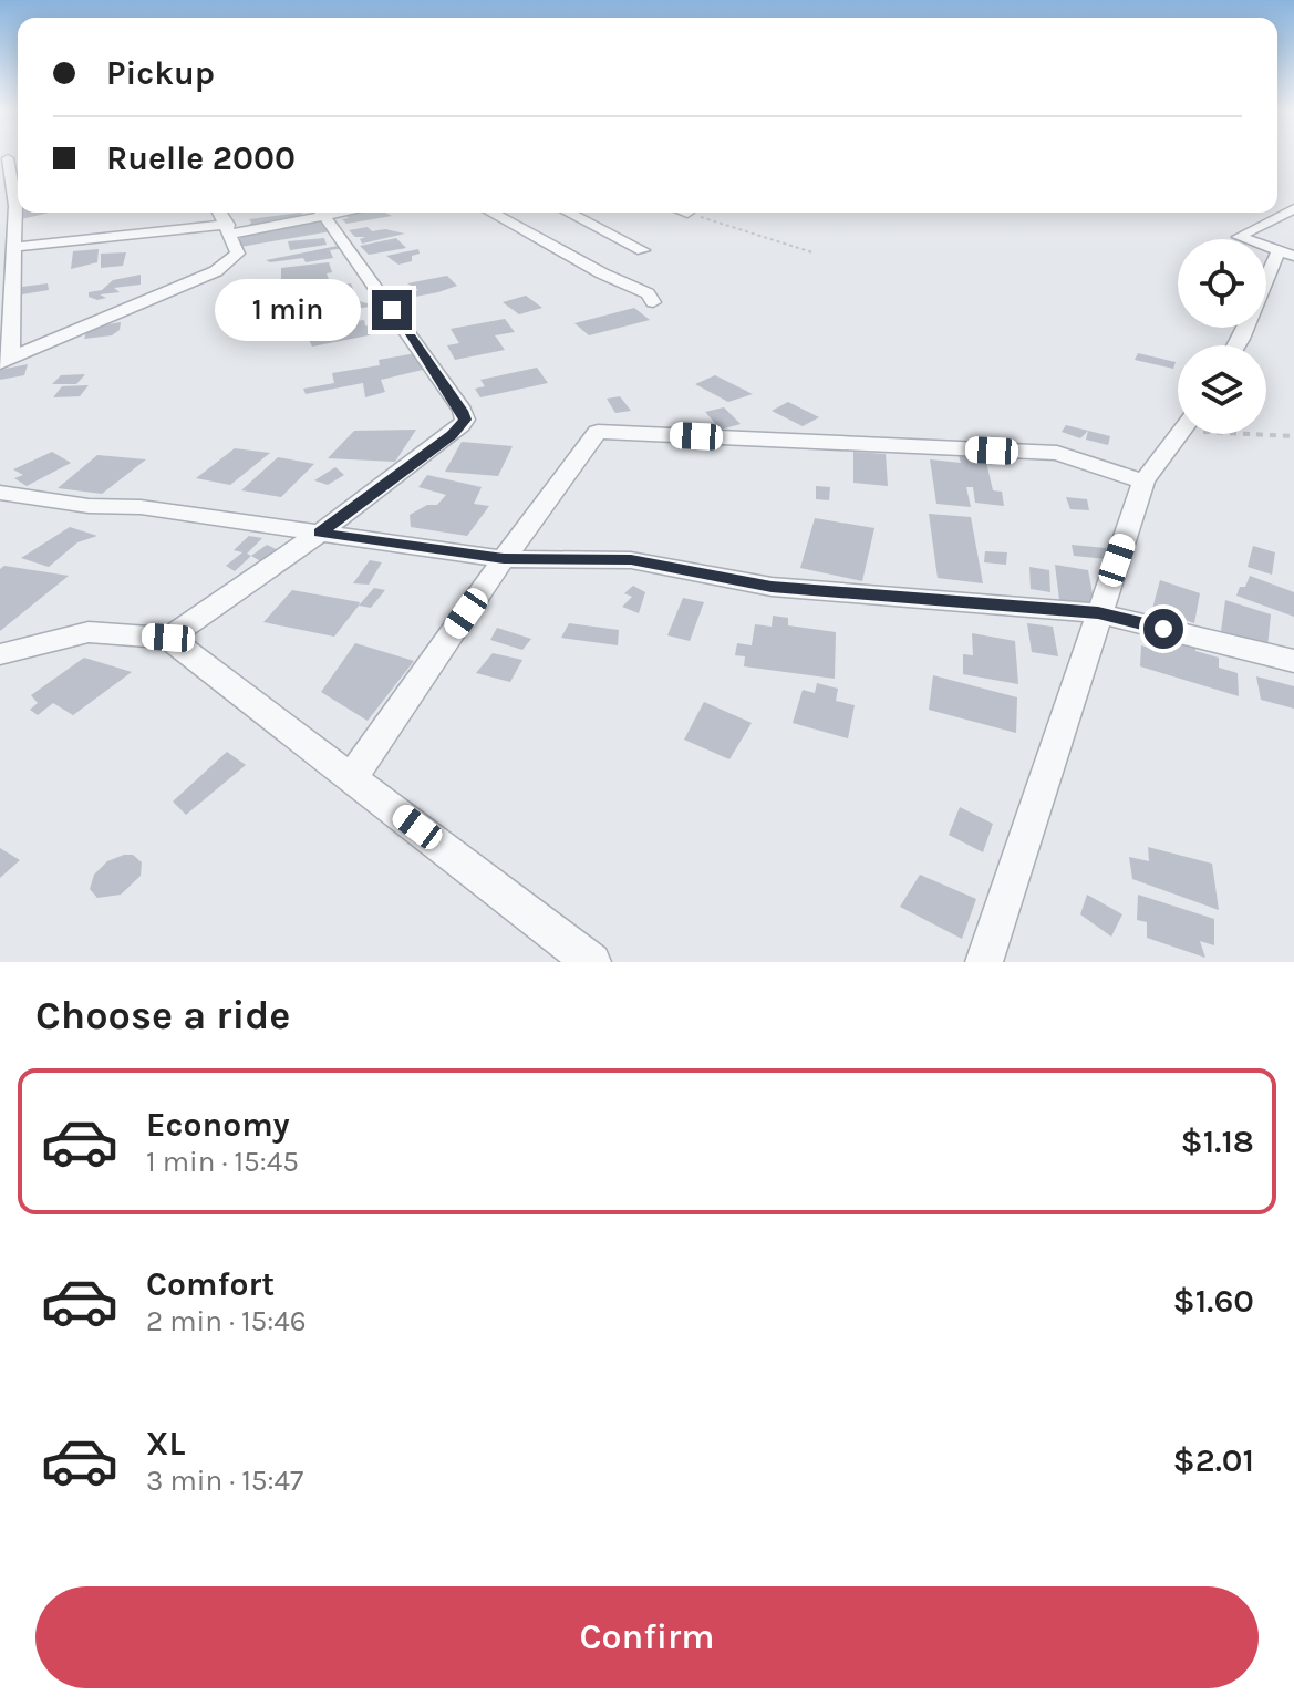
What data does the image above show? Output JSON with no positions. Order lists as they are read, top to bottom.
{
  "page": {
    "banner": ["Pickup", "Ruelle 2000"],
    "bubble": "1 min",
    "heading": "Choose a ride",
    "list": [
      {
        "name": "Economy",
        "note": "1 min · 15:45",
        "value": "$1.18"
      },
      {
        "name": "Comfort",
        "note": "2 min · 15:46",
        "value": "$1.60"
      },
      {
        "name": "XL",
        "note": "3 min · 15:47",
        "value": "$2.01"
      }
    ],
    "buttons": "Confirm"
  }
}
